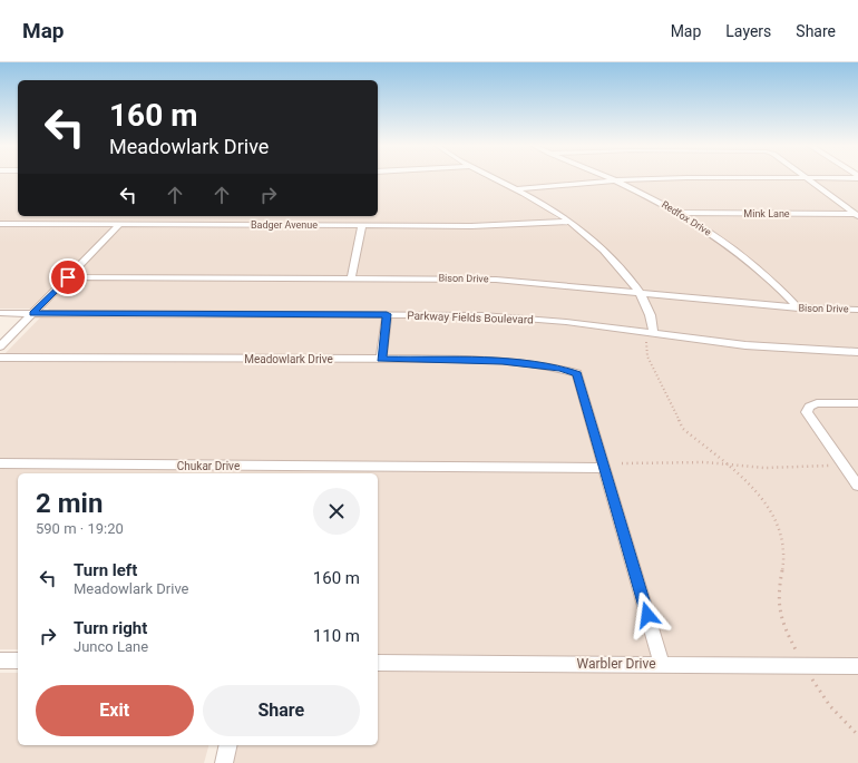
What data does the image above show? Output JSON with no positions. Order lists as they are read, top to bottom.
{
  "streets": {
    "street": [
      "Mink Lane",
      "Redfox Drive",
      "Badger Avenue",
      "Bison Drive",
      "Parkway Fields Boulevard",
      "Meadowlark Drive",
      "Chukar Drive",
      "Warbler Drive"
    ]
  },
  "crossings": [
    ["Mink Lane", "Redfox Drive"],
    ["Redfox Drive", "Bison Drive"],
    ["Meadowlark Drive", "Chukar Drive"]
  ],
  "page": {
    "header": "Map",
    "nav": ["Map", "Layers", "Share"],
    "turn": ["160 m", "Meadowlark Drive"],
    "heading": ["2 min", "590 m · 19:20"],
    "list": [
      {
        "name": "Turn left",
        "note": "Meadowlark Drive",
        "value": "160 m"
      },
      {
        "name": "Turn right",
        "note": "Junco Lane",
        "value": "110 m"
      }
    ],
    "buttons": ["Exit", "Share"]
  }
}
